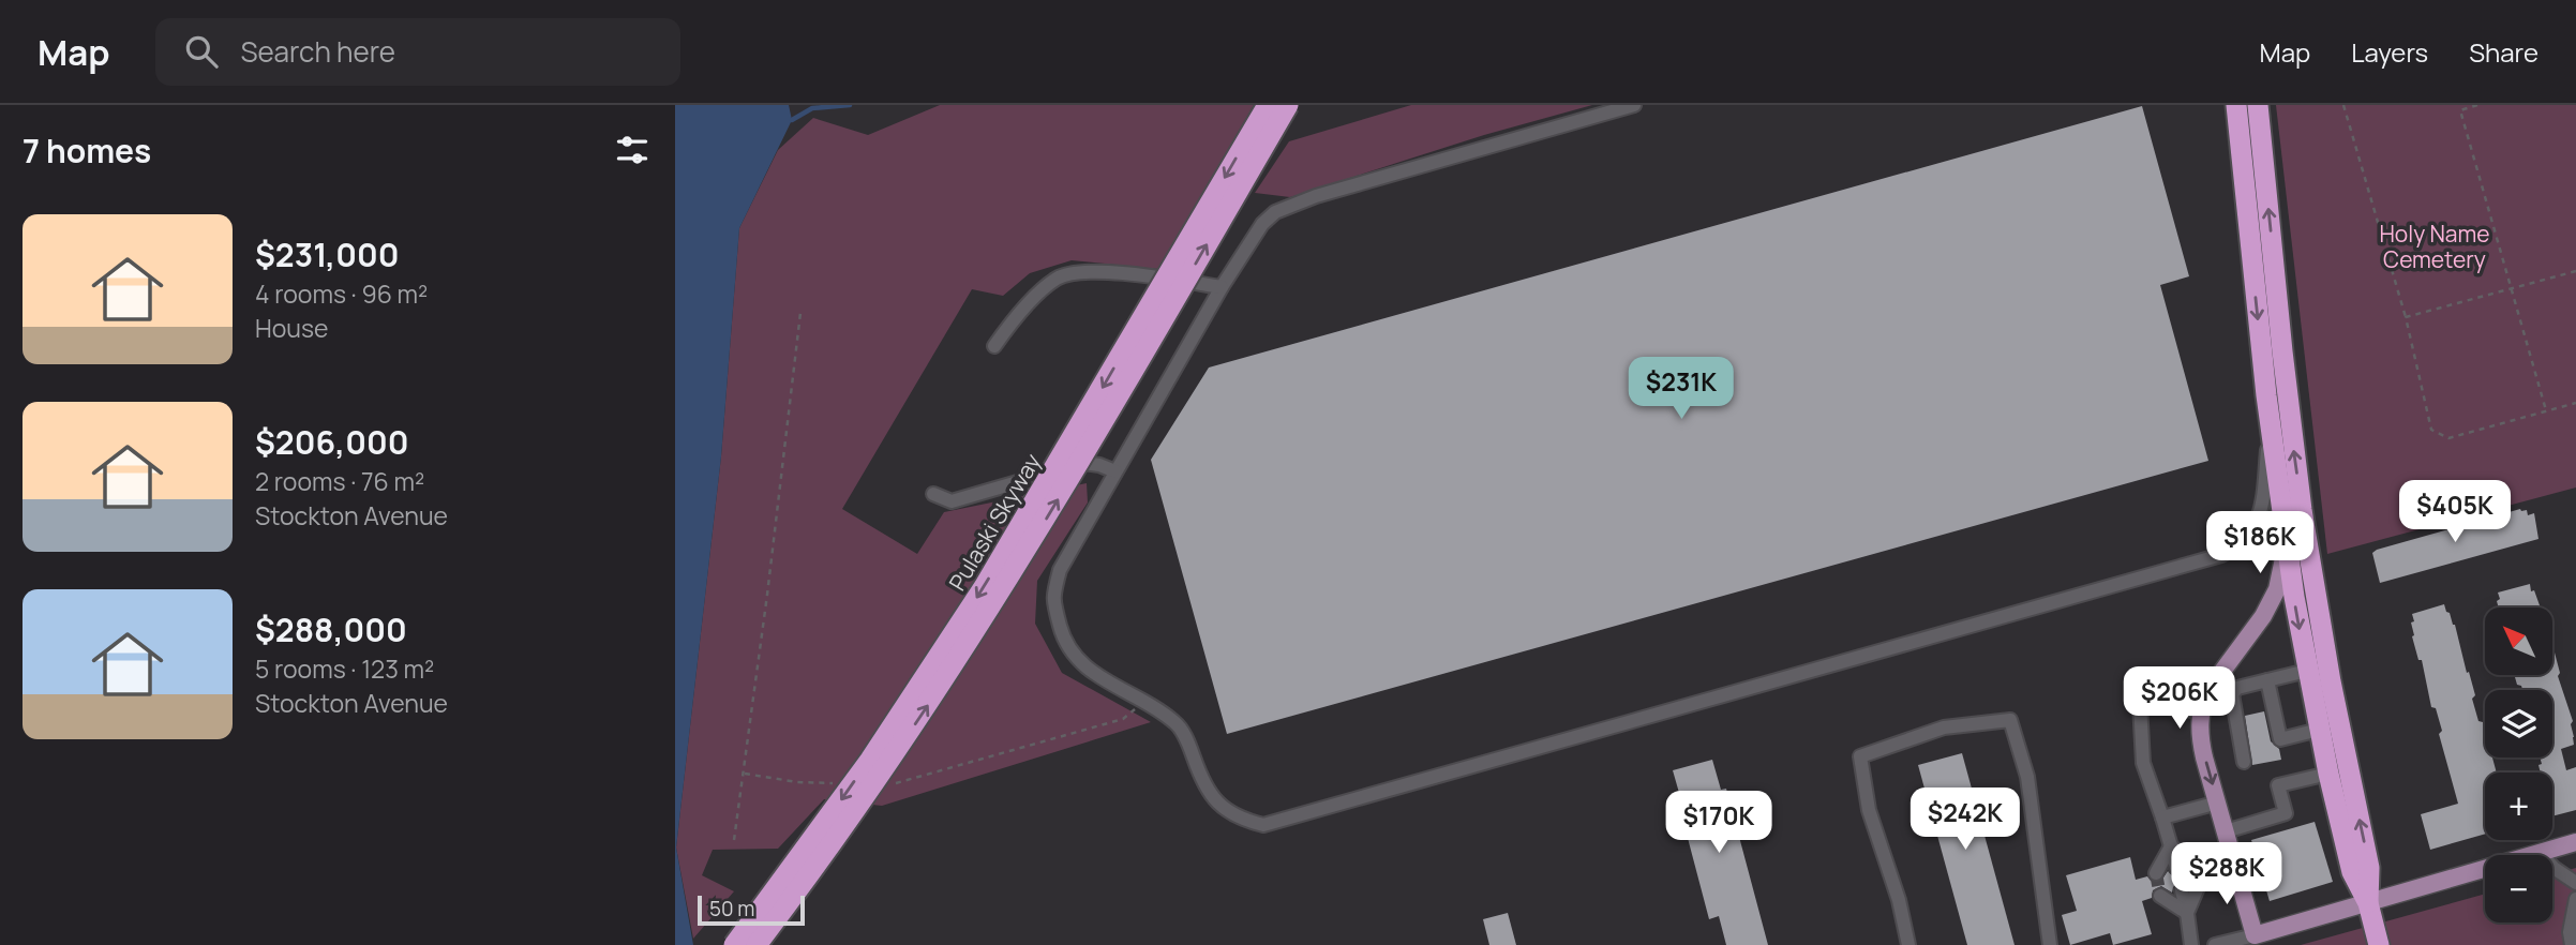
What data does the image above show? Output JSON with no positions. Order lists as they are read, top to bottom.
{
  "streets": {
    "highway": ["Pulaski Skyway"]
  },
  "parks": ["Holy Name Cemetery"],
  "scale_bar": "50 m",
  "north": "top left",
  "page": {
    "header": "Map",
    "search": "Search here",
    "nav": ["Map", "Layers", "Share"],
    "heading": "7 homes",
    "list": [
      {
        "name": "$231,000",
        "note": "4 rooms · 96 m² · House"
      },
      {
        "name": "$206,000",
        "note": "2 rooms · 76 m² · Stockton Avenue"
      },
      {
        "name": "$288,000",
        "note": "5 rooms · 123 m² · Stockton Avenue"
      }
    ],
    "price": [
      "$231K",
      "$405K",
      "$186K",
      "$206K",
      "$242K",
      "$170K",
      "$288K"
    ],
    "map_buttons": ["+", "−"],
    "scale": "50 m"
  }
}
